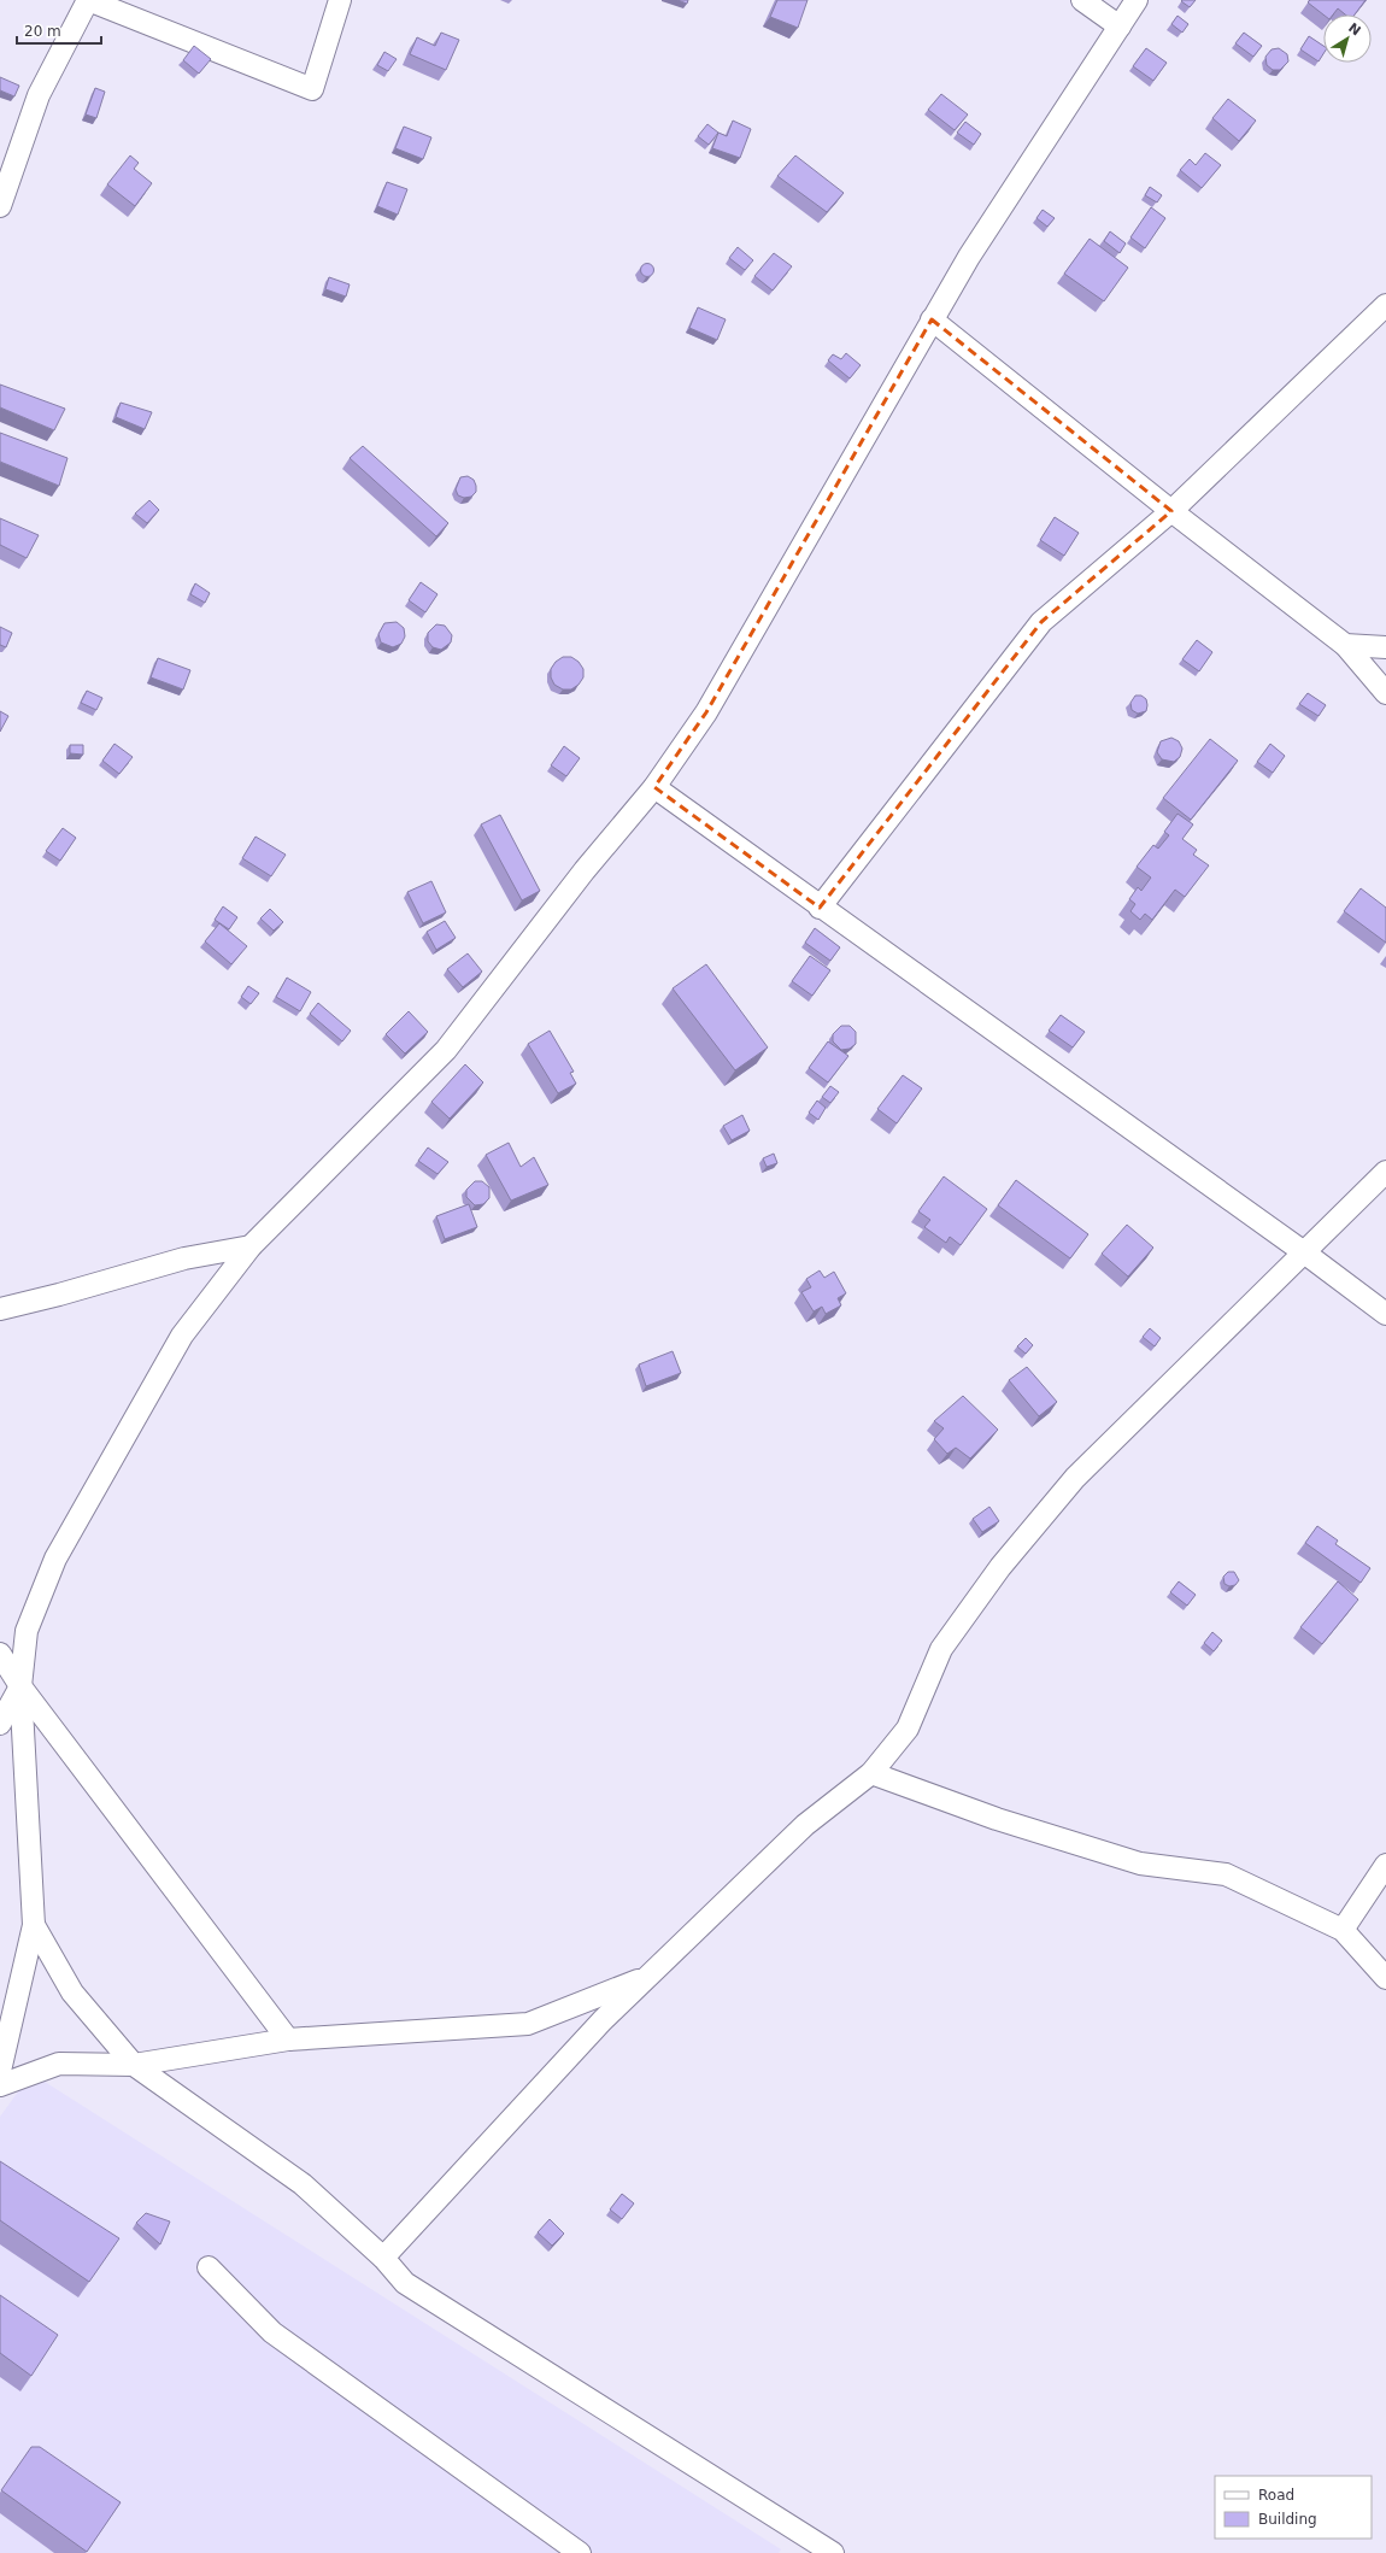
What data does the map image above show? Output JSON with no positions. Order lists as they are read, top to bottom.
{
  "legend": ["Road", "Building"],
  "scale_bar": "20 m",
  "north": "top right"
}
